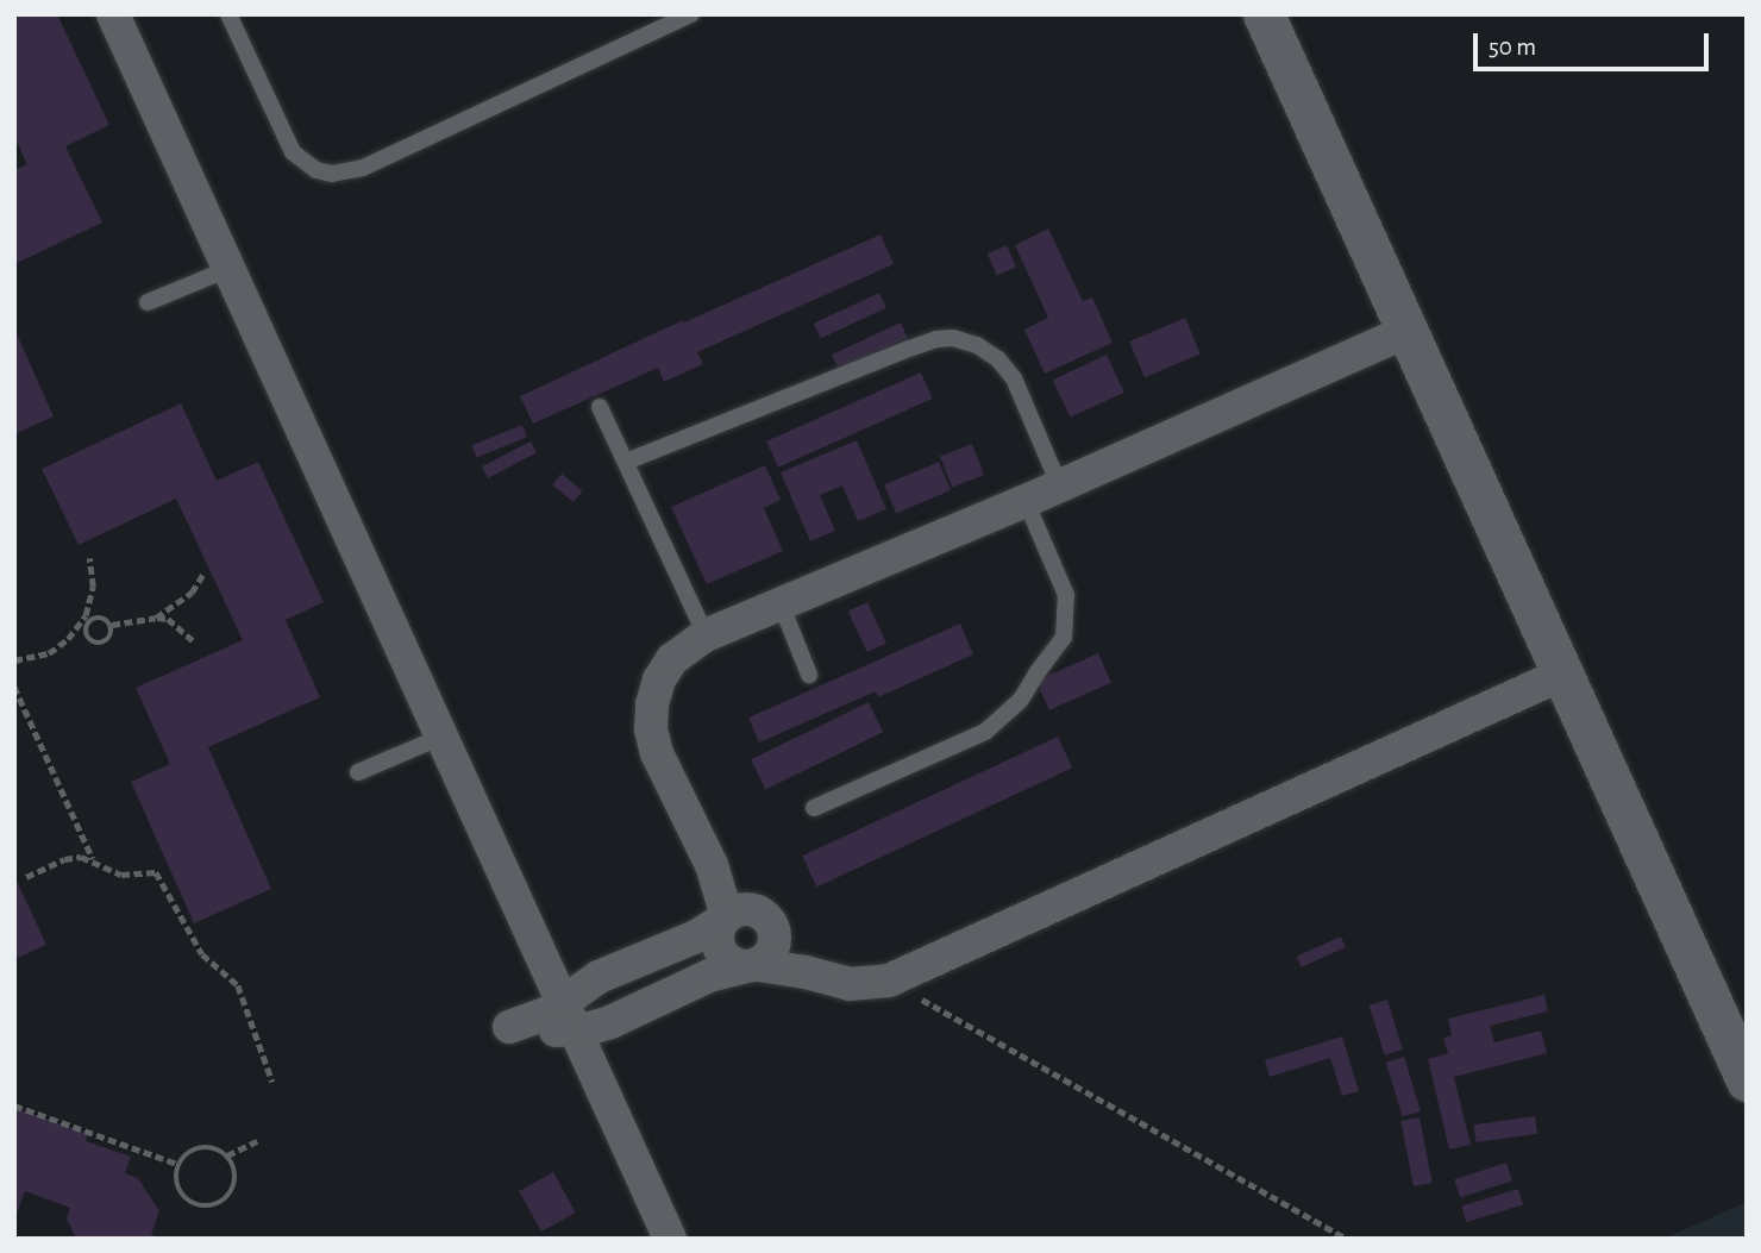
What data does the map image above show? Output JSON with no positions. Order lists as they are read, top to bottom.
{
  "scale_bar": "50 m"
}
